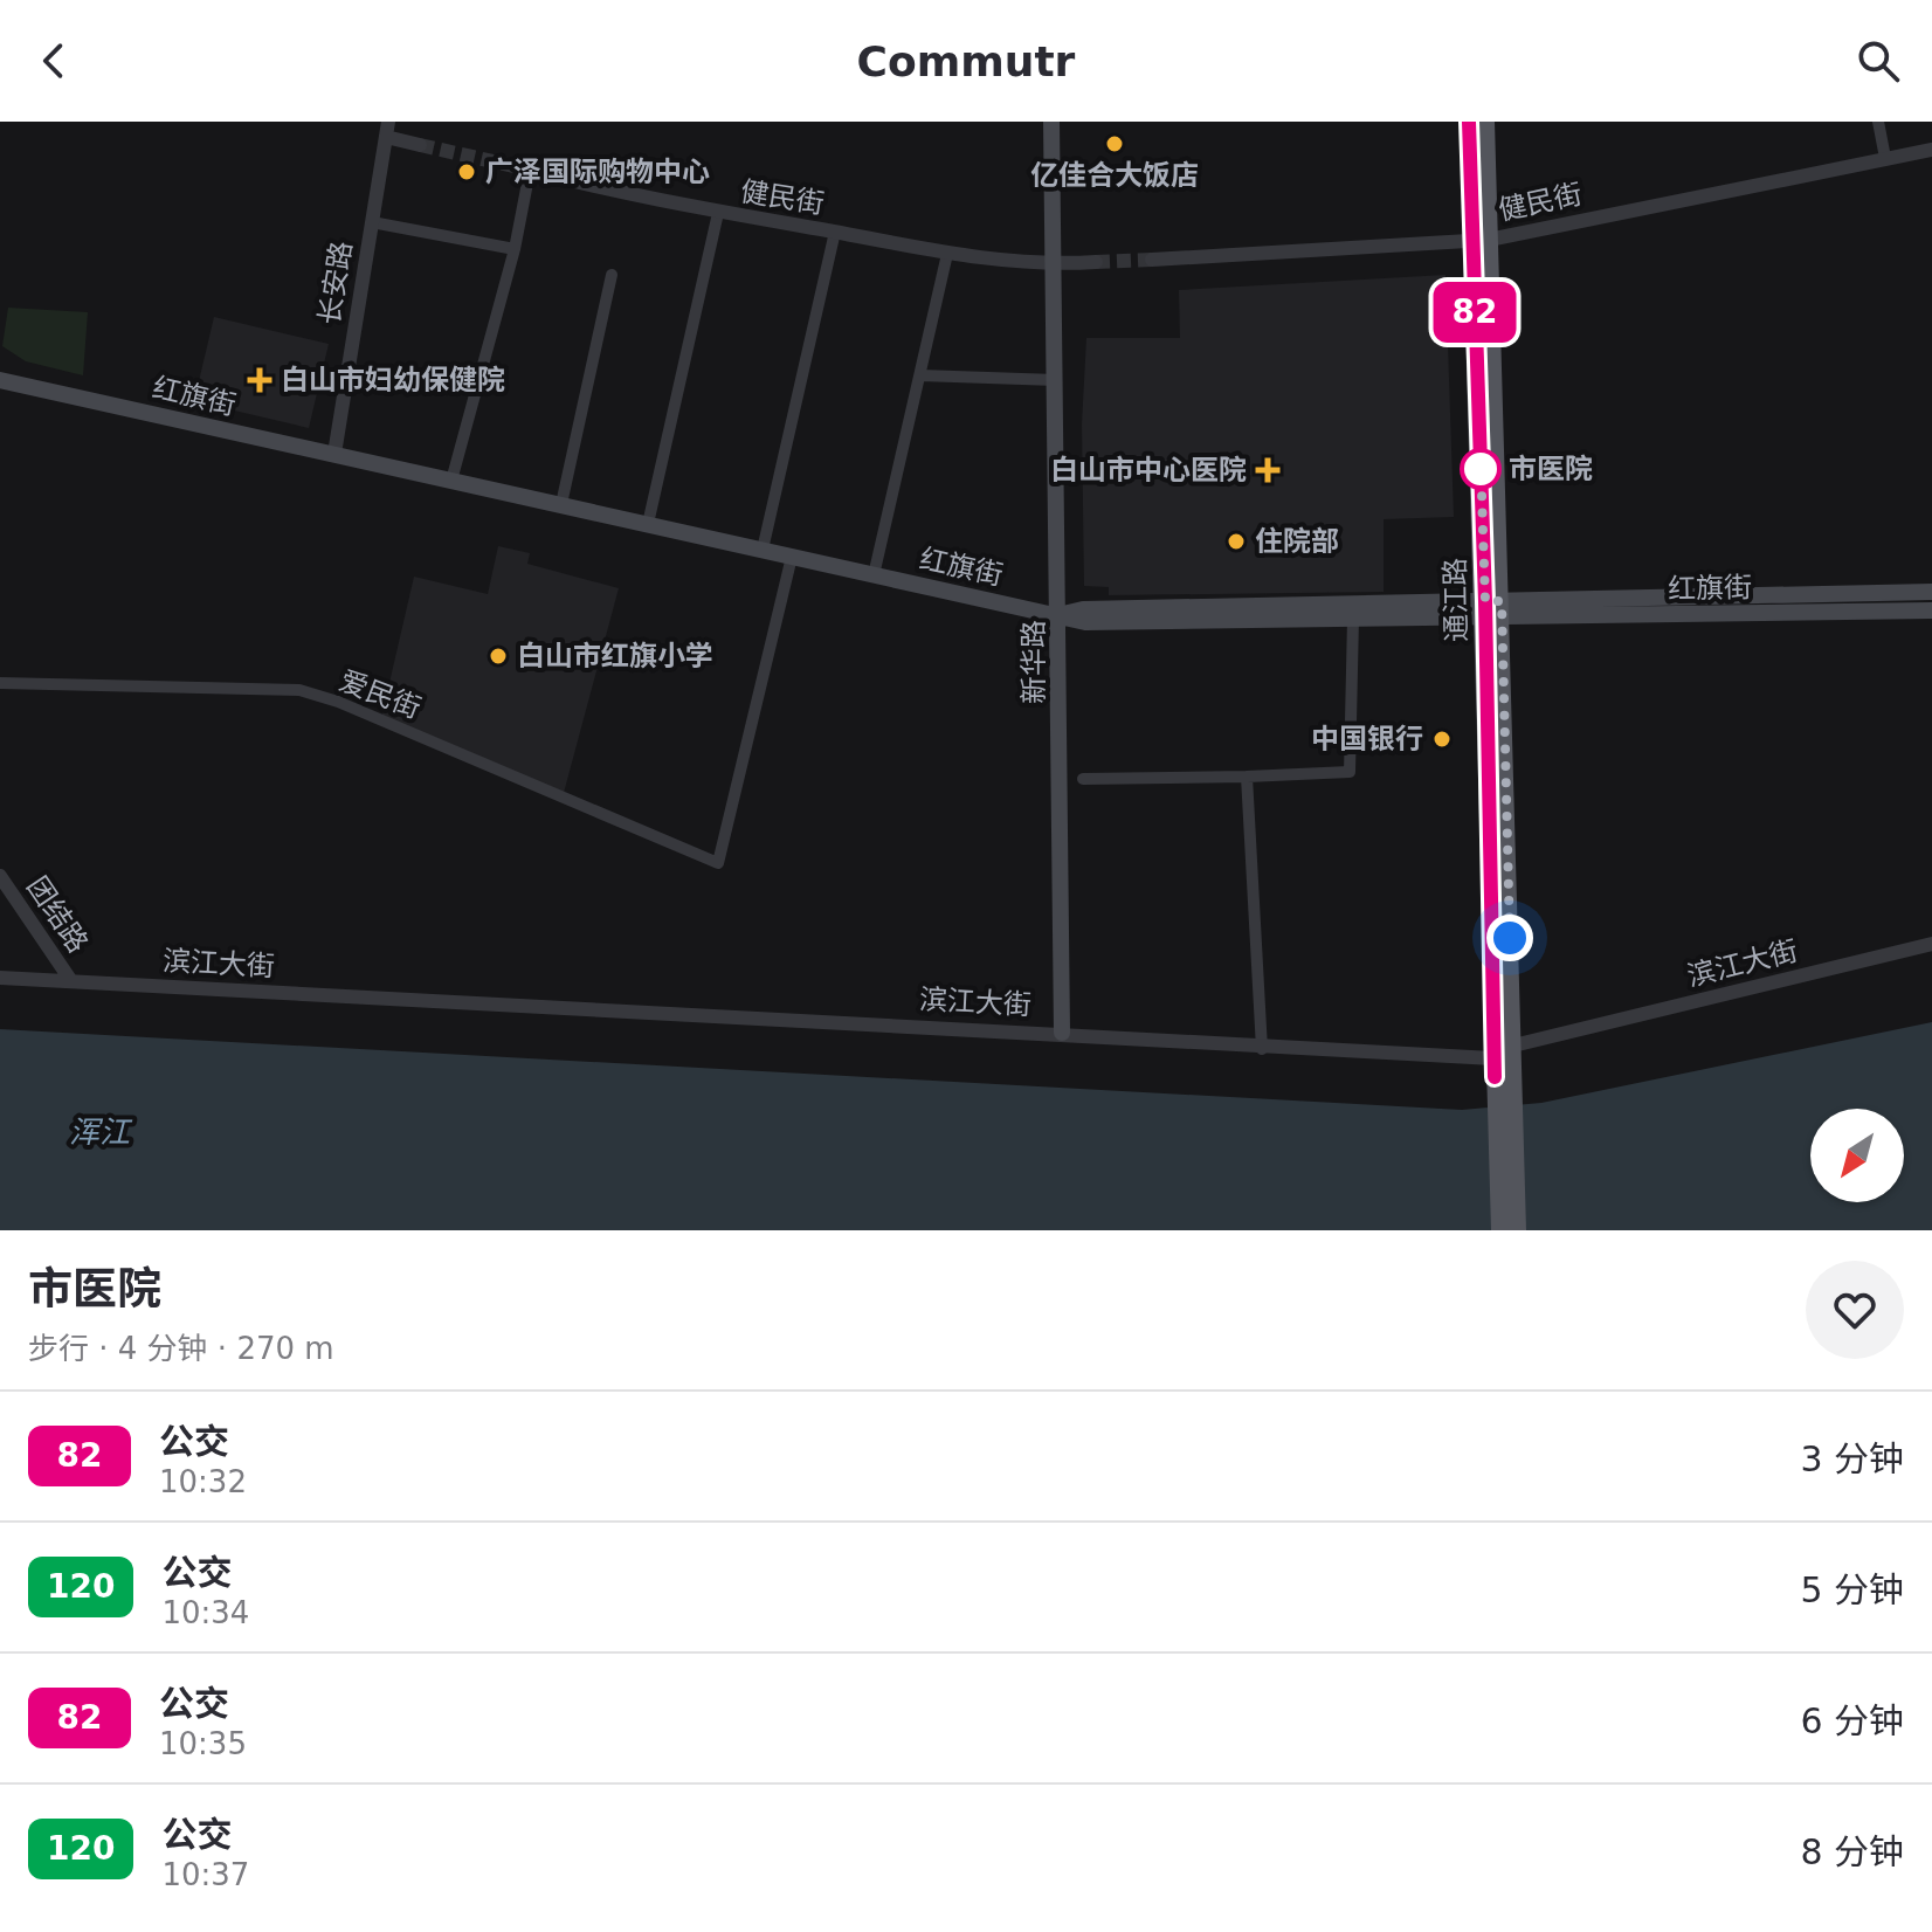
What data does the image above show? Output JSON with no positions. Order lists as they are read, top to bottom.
{
  "streets": {
    "main road": ["红旗街", "通江路", "新华路"],
    "street": [
      "健民街",
      "长安路",
      "爱民街",
      "团结路",
      "滨江大街"
    ]
  },
  "crossings": [
    ["健民街", "通江路"],
    ["健民街", "新华路"],
    ["长安路", "红旗街"],
    ["红旗街", "通江路"],
    ["红旗街", "新华路"],
    ["红旗街", "爱民街"],
    ["通江路", "滨江大街"],
    ["新华路", "滨江大街"],
    ["团结路", "滨江大街"]
  ],
  "water": ["浑江"],
  "places": {
    "other": [
      "亿佳合大饭店",
      "广泽国际购物中心",
      "市医院",
      "住院部",
      "白山市红旗小学",
      "中国银行"
    ],
    "health": ["白山市妇幼保健院", "白山市中心医院"]
  },
  "lines": ["bus line 82"],
  "north": "bottom left",
  "page": {
    "header": "Commutr",
    "on_map": "82",
    "heading": ["市医院", "步行 · 4 分钟 · 270 m"],
    "list": [
      {
        "mark": "82",
        "name": "公交",
        "note": "10:32",
        "value": "3 分钟"
      },
      {
        "mark": "120",
        "name": "公交",
        "note": "10:34",
        "value": "5 分钟"
      },
      {
        "mark": "82",
        "name": "公交",
        "note": "10:35",
        "value": "6 分钟"
      },
      {
        "mark": "120",
        "name": "公交",
        "note": "10:37",
        "value": "8 分钟"
      }
    ]
  }
}
